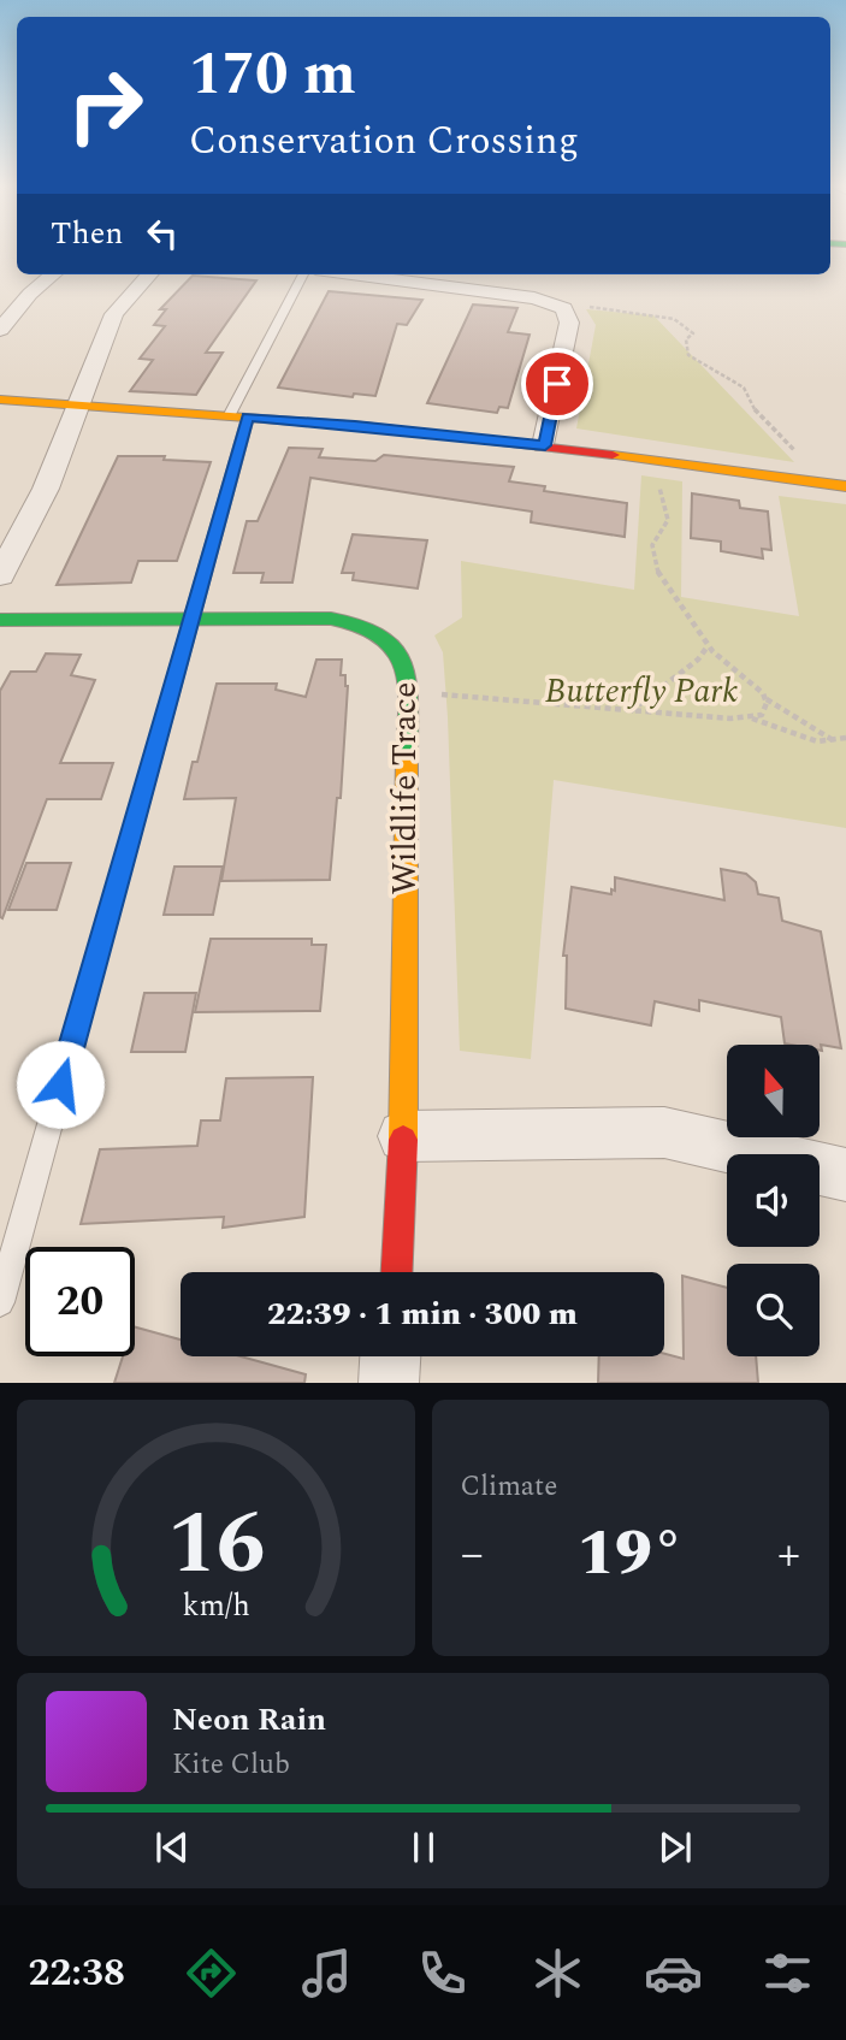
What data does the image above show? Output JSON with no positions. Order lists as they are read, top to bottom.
{
  "streets": {
    "street": ["Wildlife Trace"]
  },
  "parks": ["Butterfly Park"],
  "north": "top",
  "page": {
    "turn": ["170 m", "Conservation Crossing"],
    "then": "Then",
    "limit": "20",
    "trip": "22:39 · 1 min · 300 m",
    "tile": "Climate",
    "heat": ["−", "19°", "+"],
    "song": ["Neon Rain", "Kite Club"],
    "tabs": "22:38",
    "gauge": ["16", "km/h"]
  }
}
